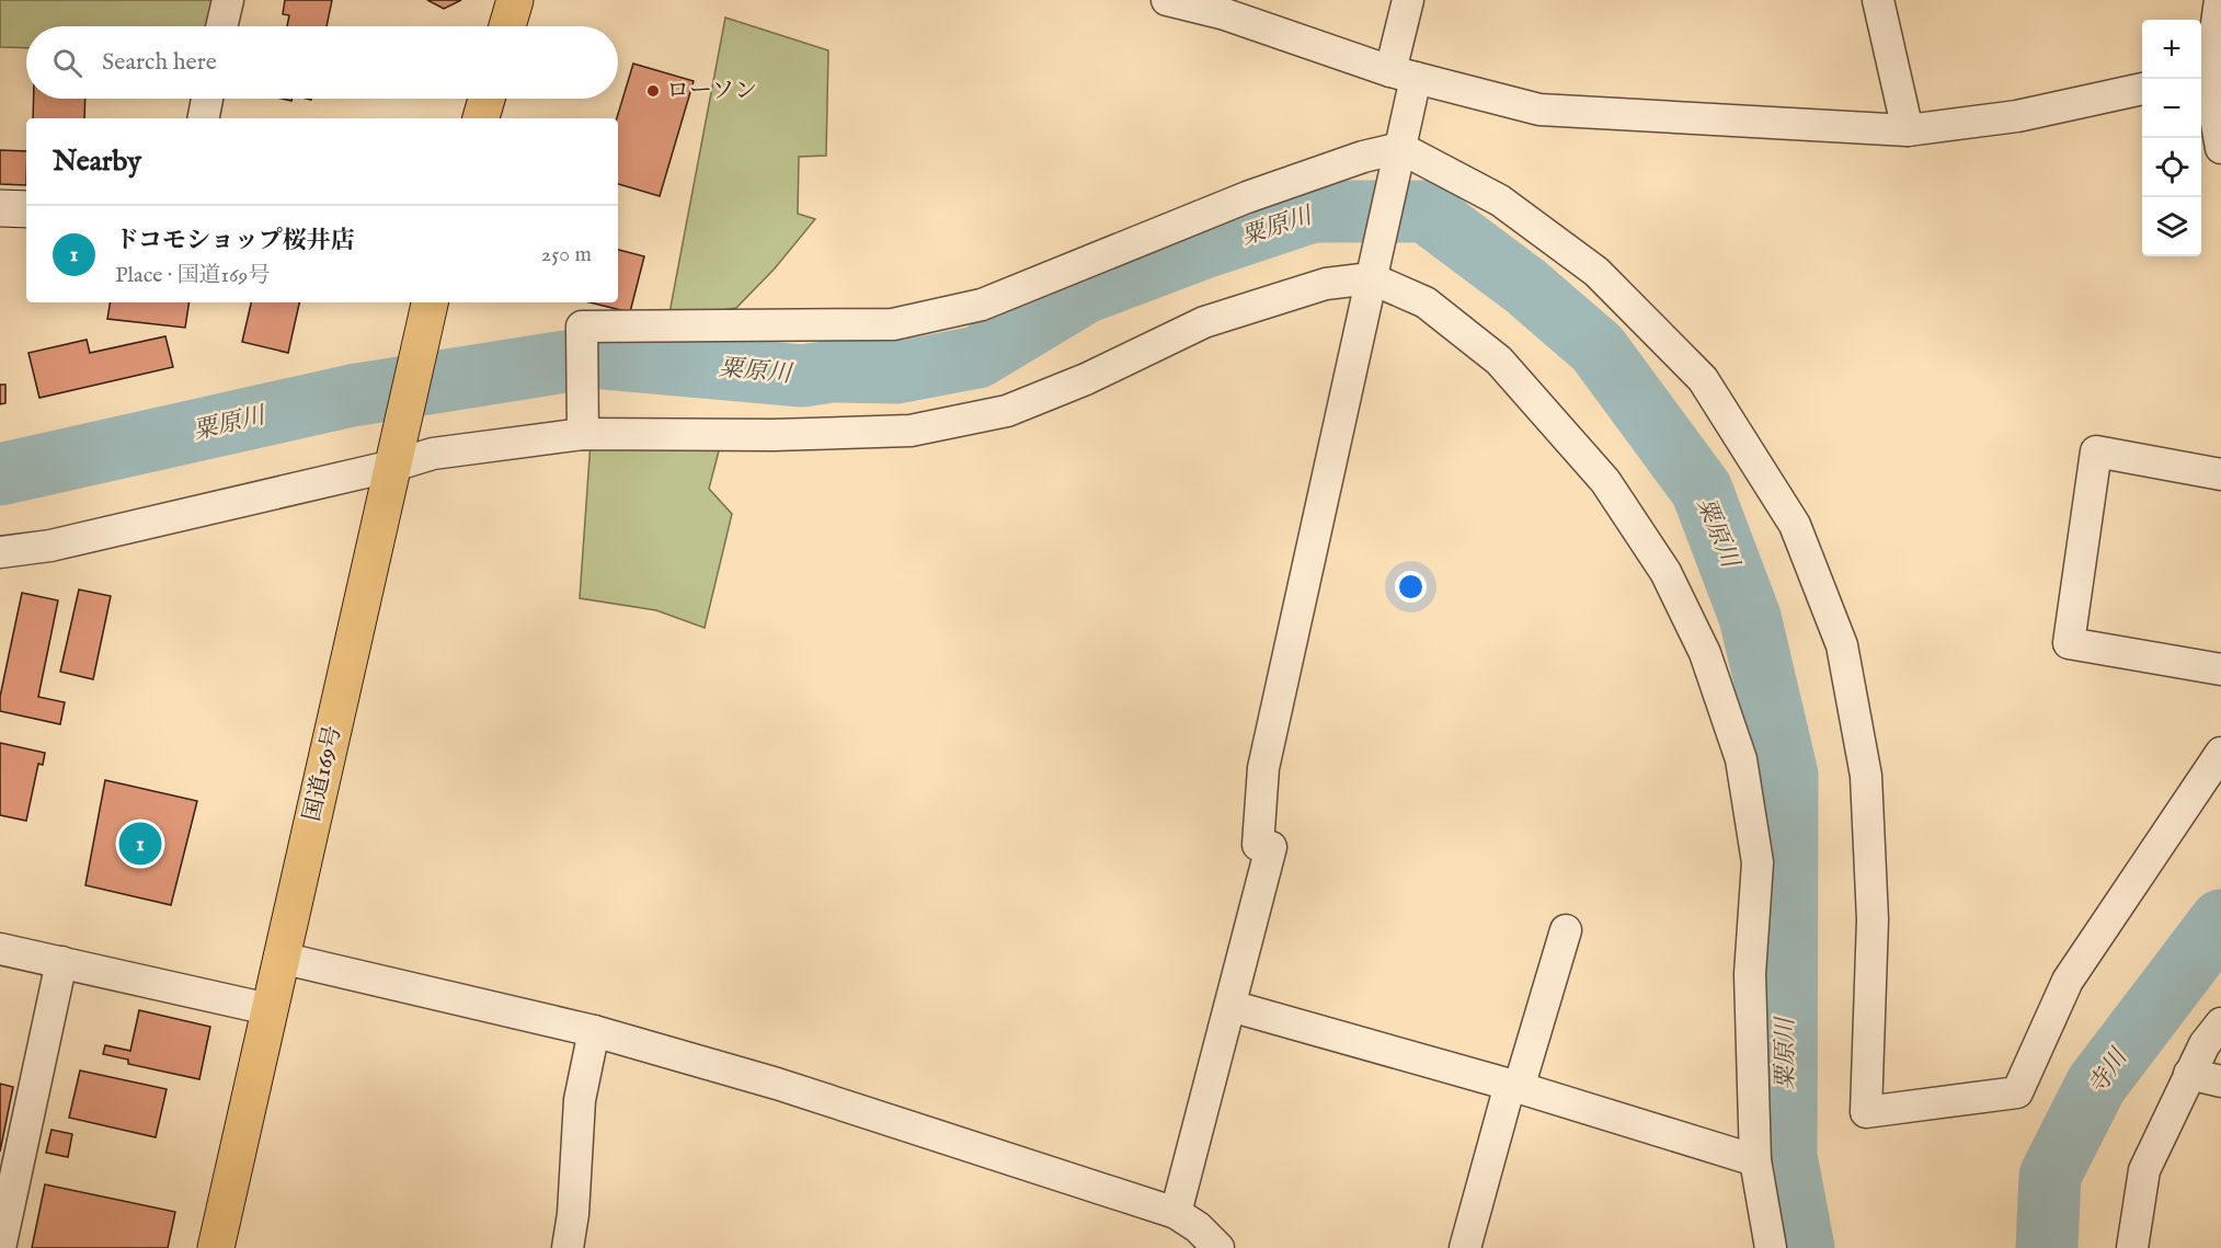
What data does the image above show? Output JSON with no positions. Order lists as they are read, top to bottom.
{
  "streets": {
    "highway": ["国道169号"]
  },
  "water": ["粟原川", "寺川"],
  "places": ["ローソン"],
  "page": {
    "map_buttons": ["+", "−"],
    "search": "Search here",
    "heading": "Nearby",
    "list": [
      {
        "mark": "1",
        "name": "ドコモショップ桜井店",
        "note": "Place · 国道169号",
        "value": "250 m"
      }
    ],
    "pins": "1"
  }
}
